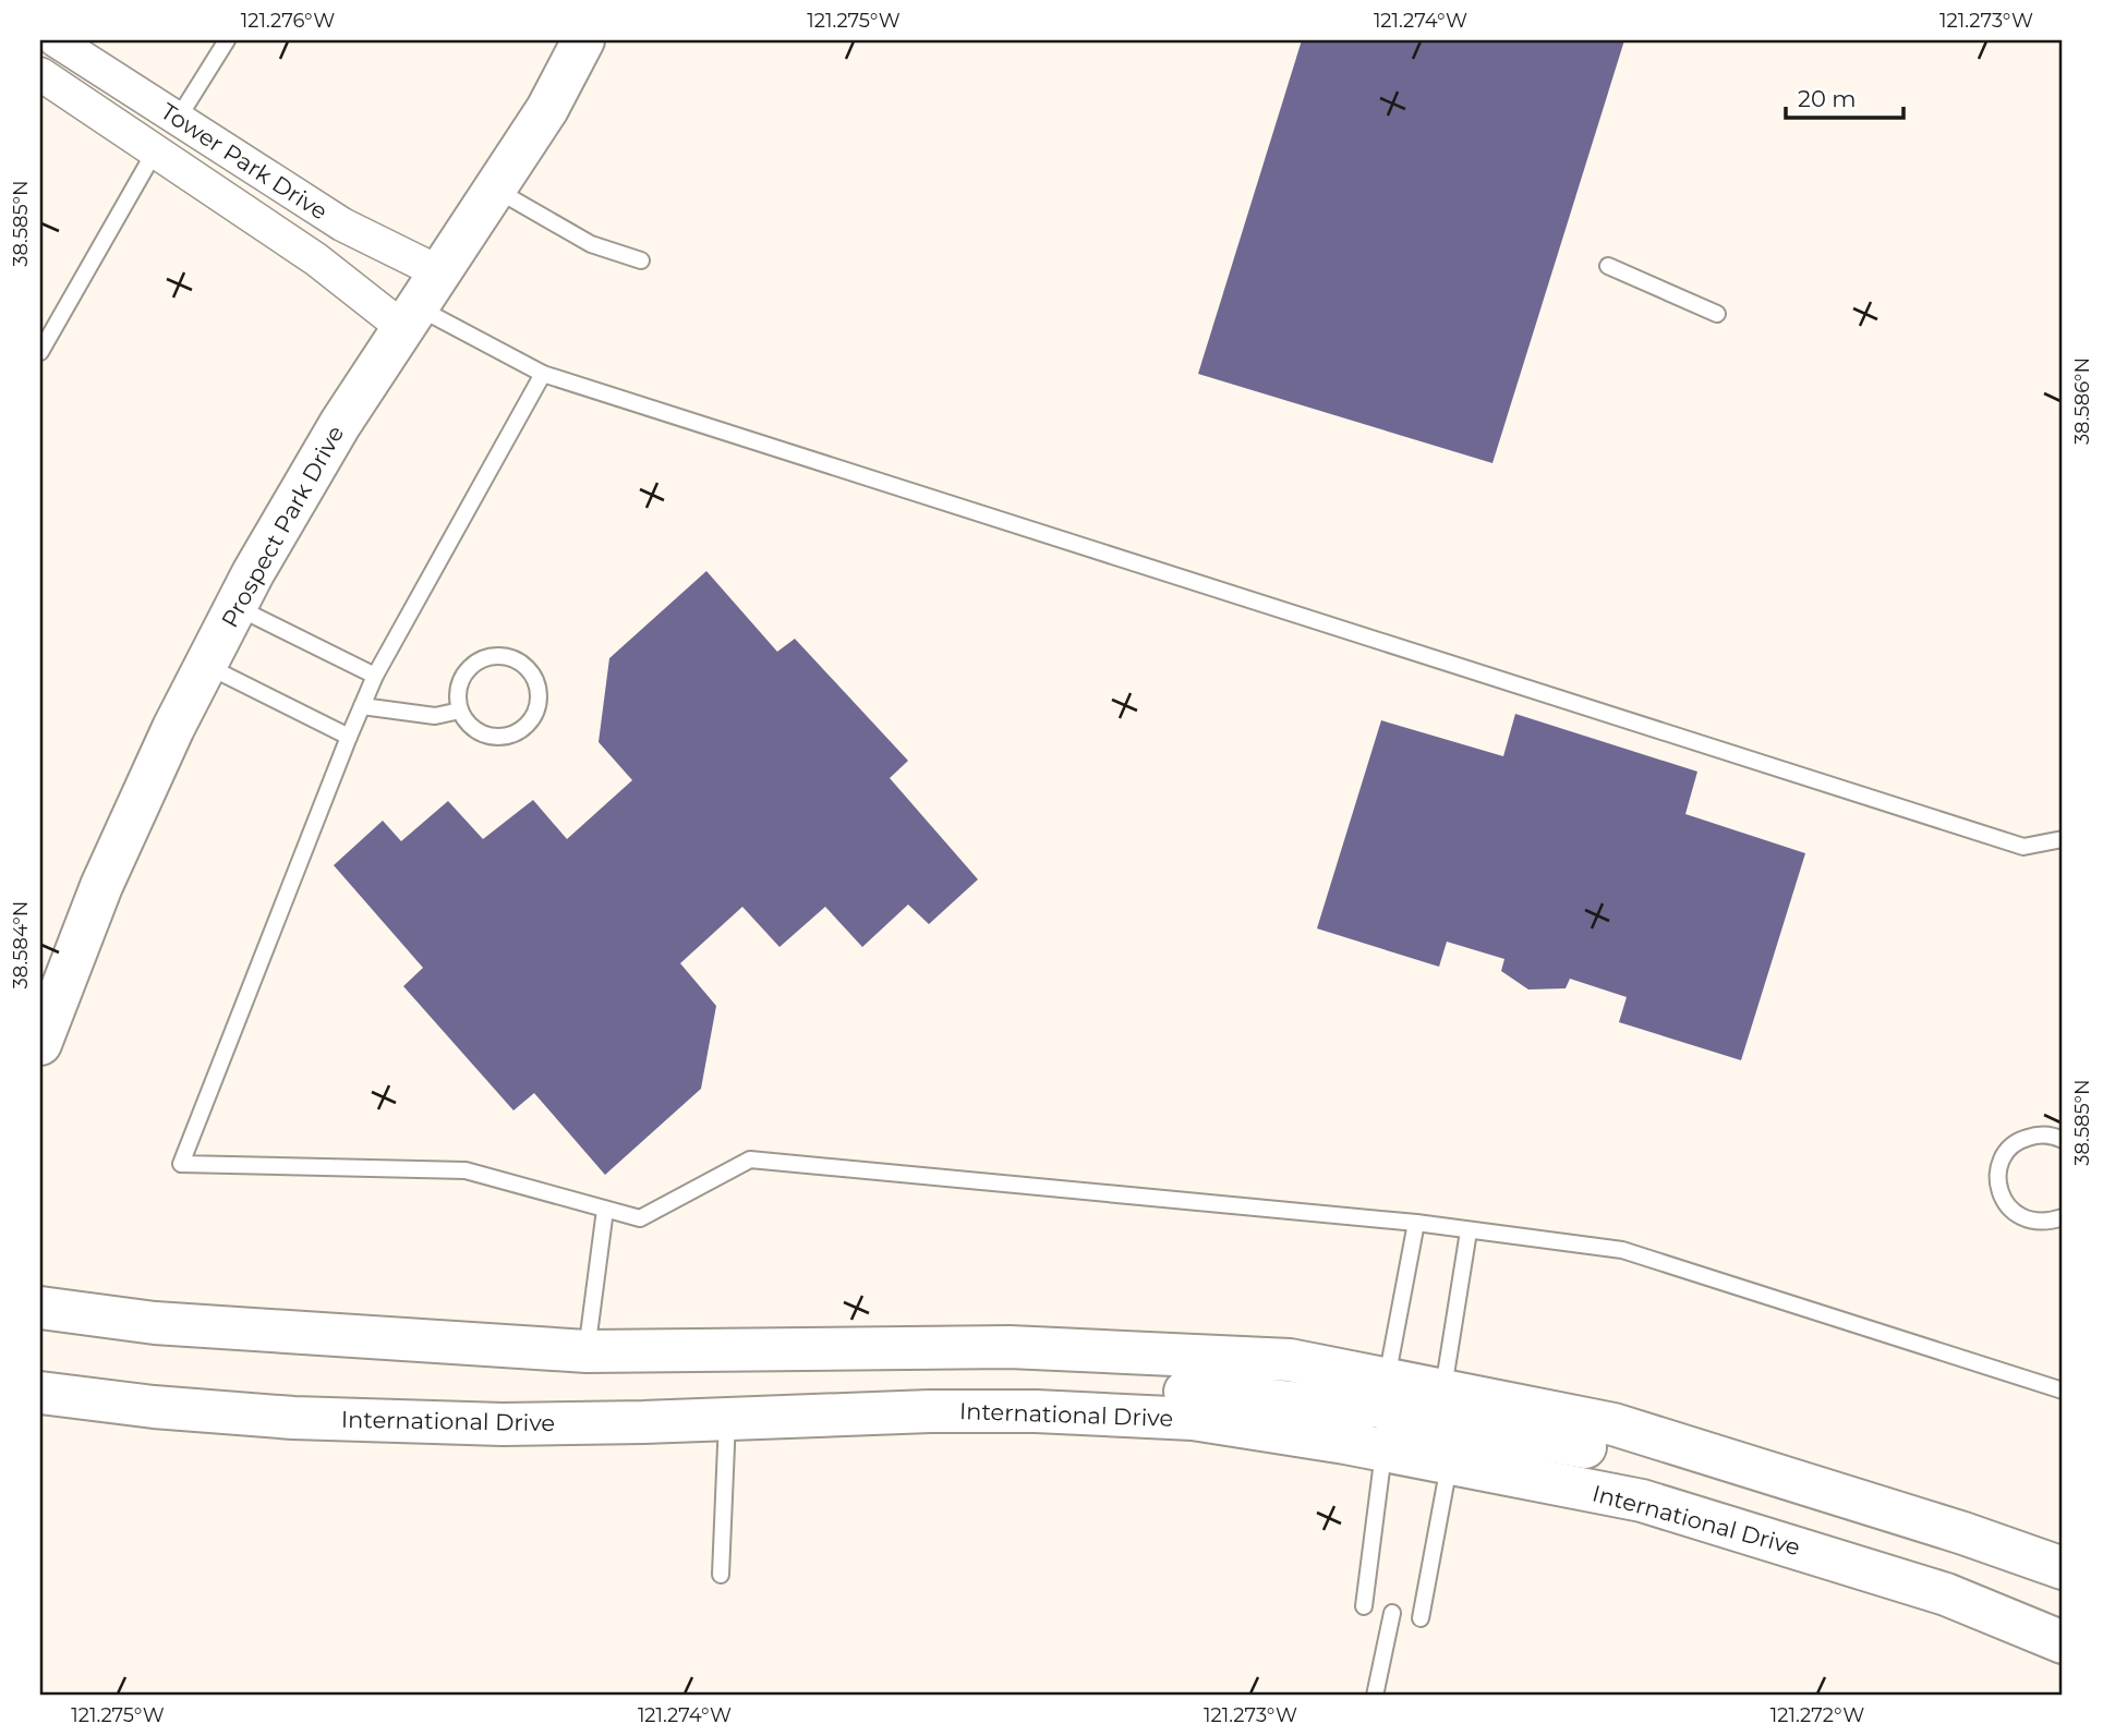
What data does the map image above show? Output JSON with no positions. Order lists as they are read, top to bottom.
{
  "streets": {
    "main road": ["Prospect Park Drive", "International Drive"],
    "street": ["Tower Park Drive"]
  },
  "crossings": [
    ["Tower Park Drive", "Prospect Park Drive"]
  ],
  "scale_bar": "20 m",
  "coordinates": [
    "121.276°W",
    "121.275°W",
    "121.274°W",
    "121.273°W",
    "38.585°N",
    "38.586°N",
    "38.584°N",
    "121.272°W"
  ]
}
